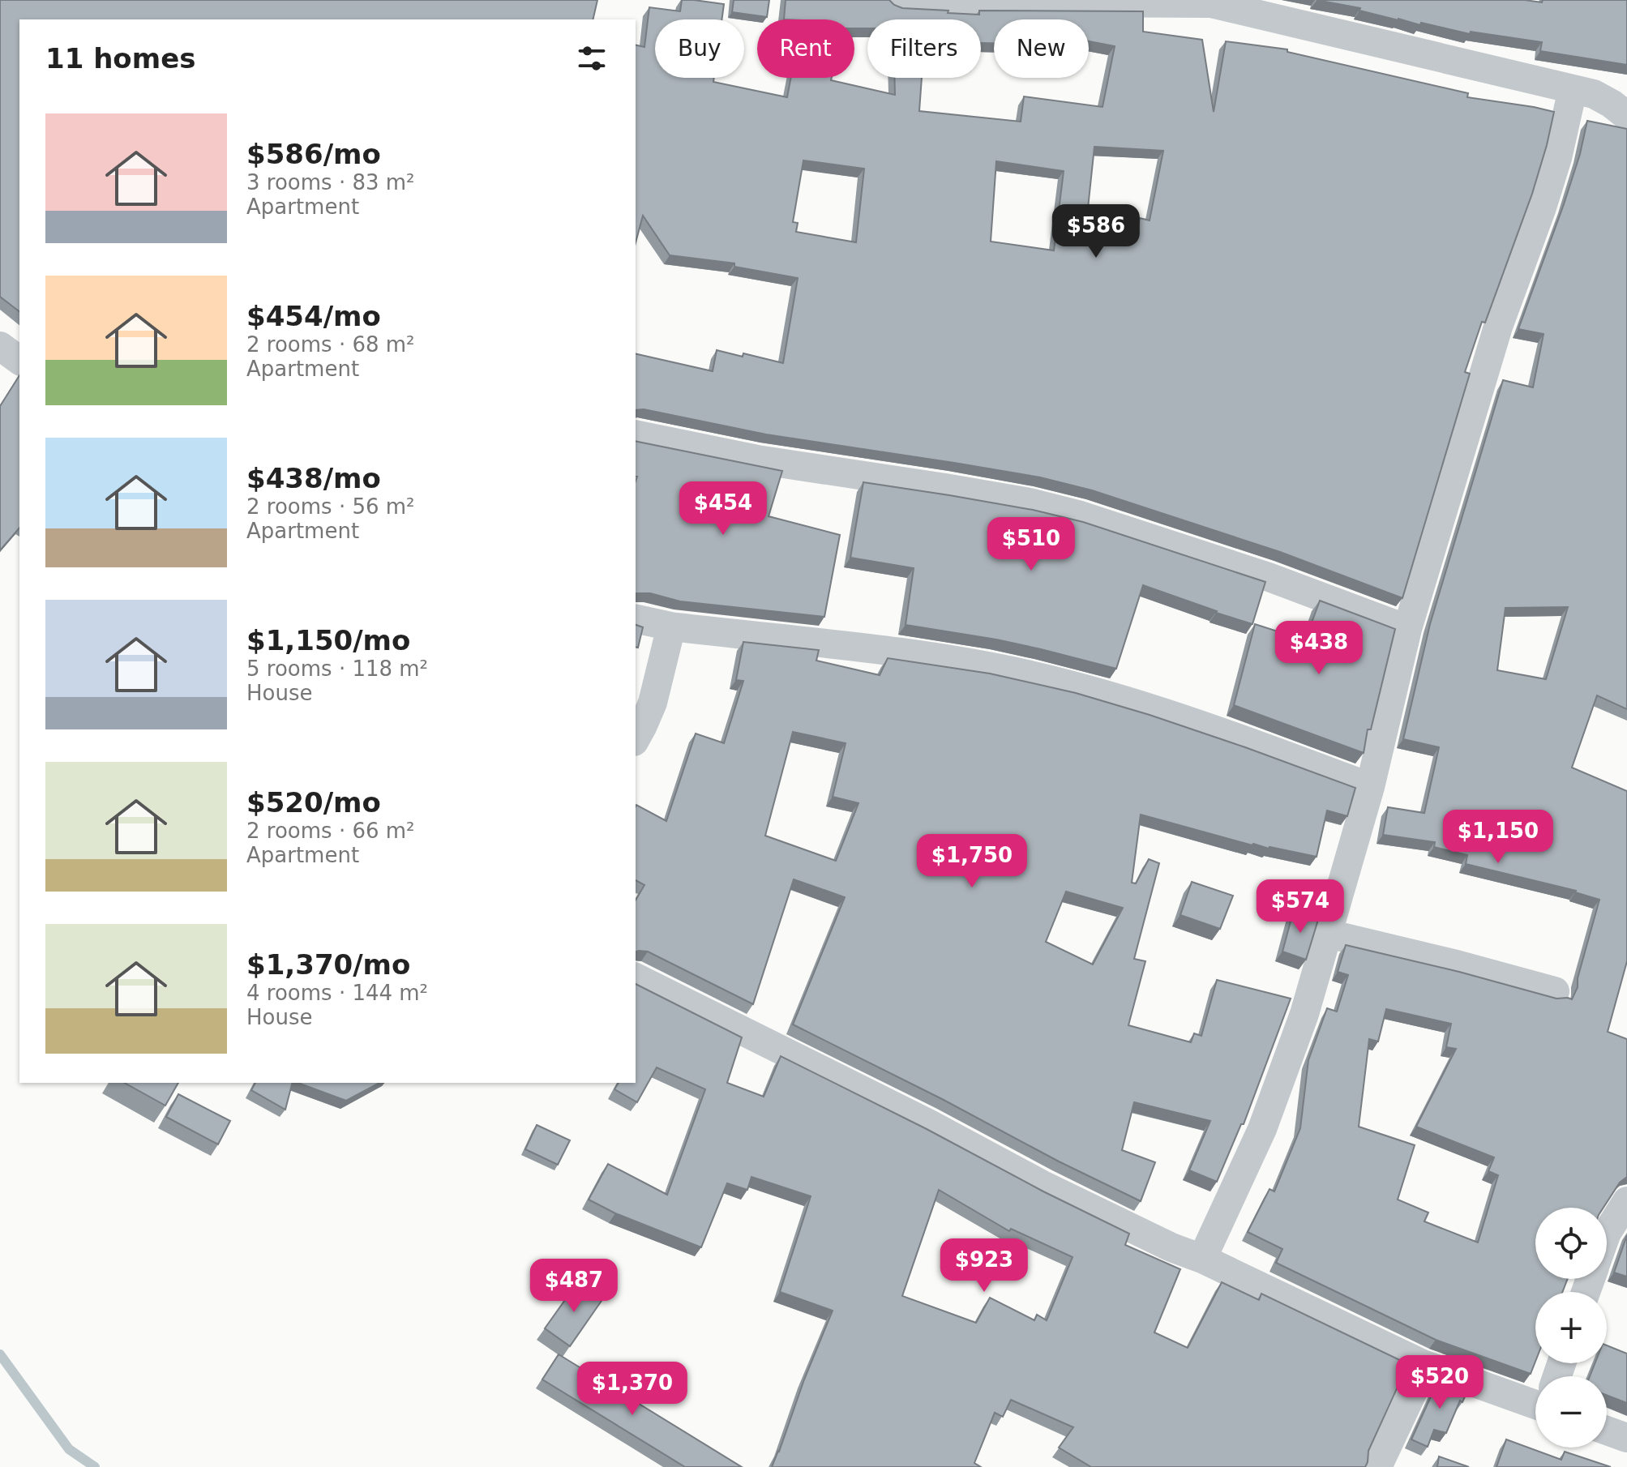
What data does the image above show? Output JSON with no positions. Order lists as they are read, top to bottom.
{
  "page": {
    "chip": [
      "Buy",
      "Rent",
      "Filters",
      "New"
    ],
    "heading": "11 homes",
    "list": [
      {
        "name": "$586/mo",
        "note": "3 rooms · 83 m² · Apartment"
      },
      {
        "name": "$454/mo",
        "note": "2 rooms · 68 m² · Apartment"
      },
      {
        "name": "$438/mo",
        "note": "2 rooms · 56 m² · Apartment"
      },
      {
        "name": "$1,150/mo",
        "note": "5 rooms · 118 m² · House"
      },
      {
        "name": "$520/mo",
        "note": "2 rooms · 66 m² · Apartment"
      },
      {
        "name": "$1,370/mo",
        "note": "4 rooms · 144 m² · House"
      }
    ],
    "price": [
      "$586",
      "$454",
      "$510",
      "$438",
      "$1,150",
      "$1,750",
      "$574",
      "$923",
      "$487",
      "$520",
      "$1,370"
    ],
    "map_buttons": ["+", "−"]
  }
}
